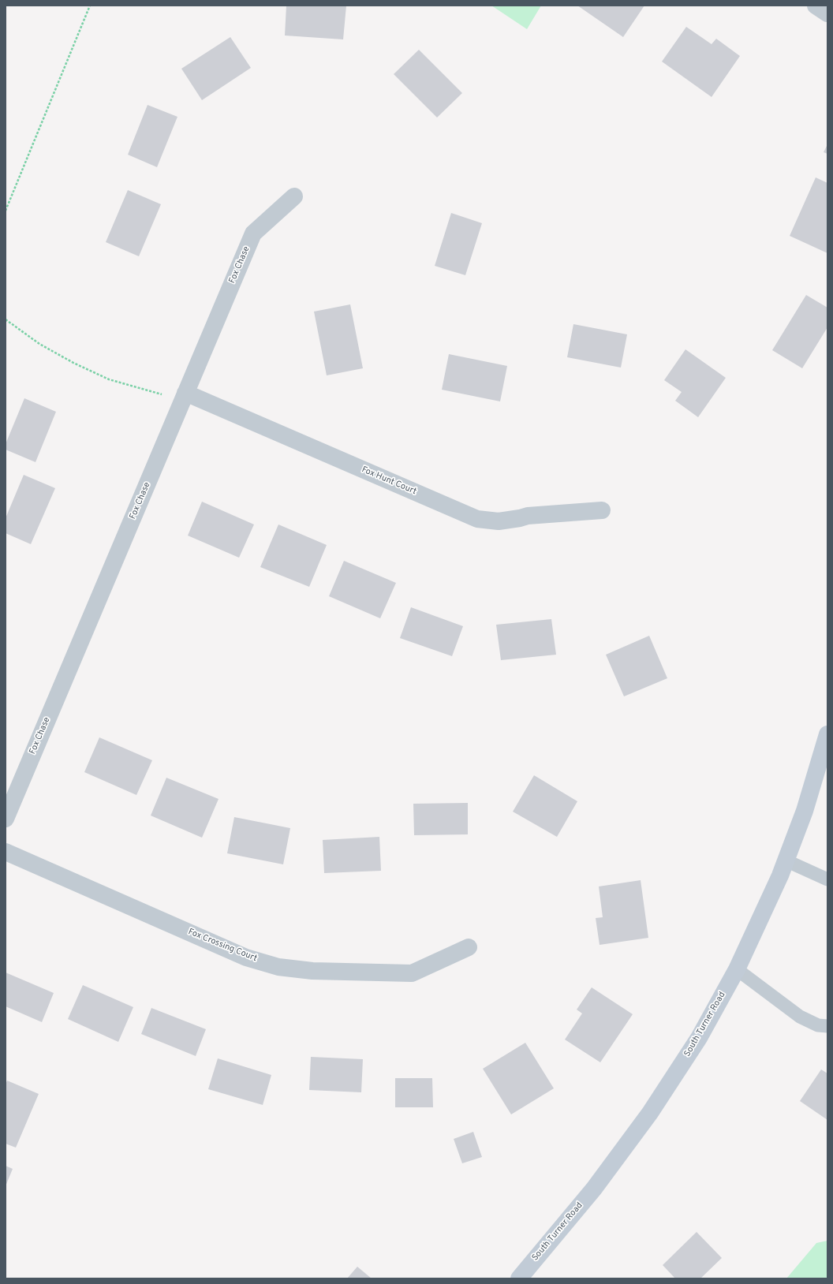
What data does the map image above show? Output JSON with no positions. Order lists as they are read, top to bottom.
{
  "streets": {
    "street": [
      "Fox Chase",
      "Fox Hunt Court",
      "Fox Crossing Court",
      "South Turner Road"
    ]
  },
  "crossings": [
    ["Fox Chase", "Fox Hunt Court"]
  ]
}
